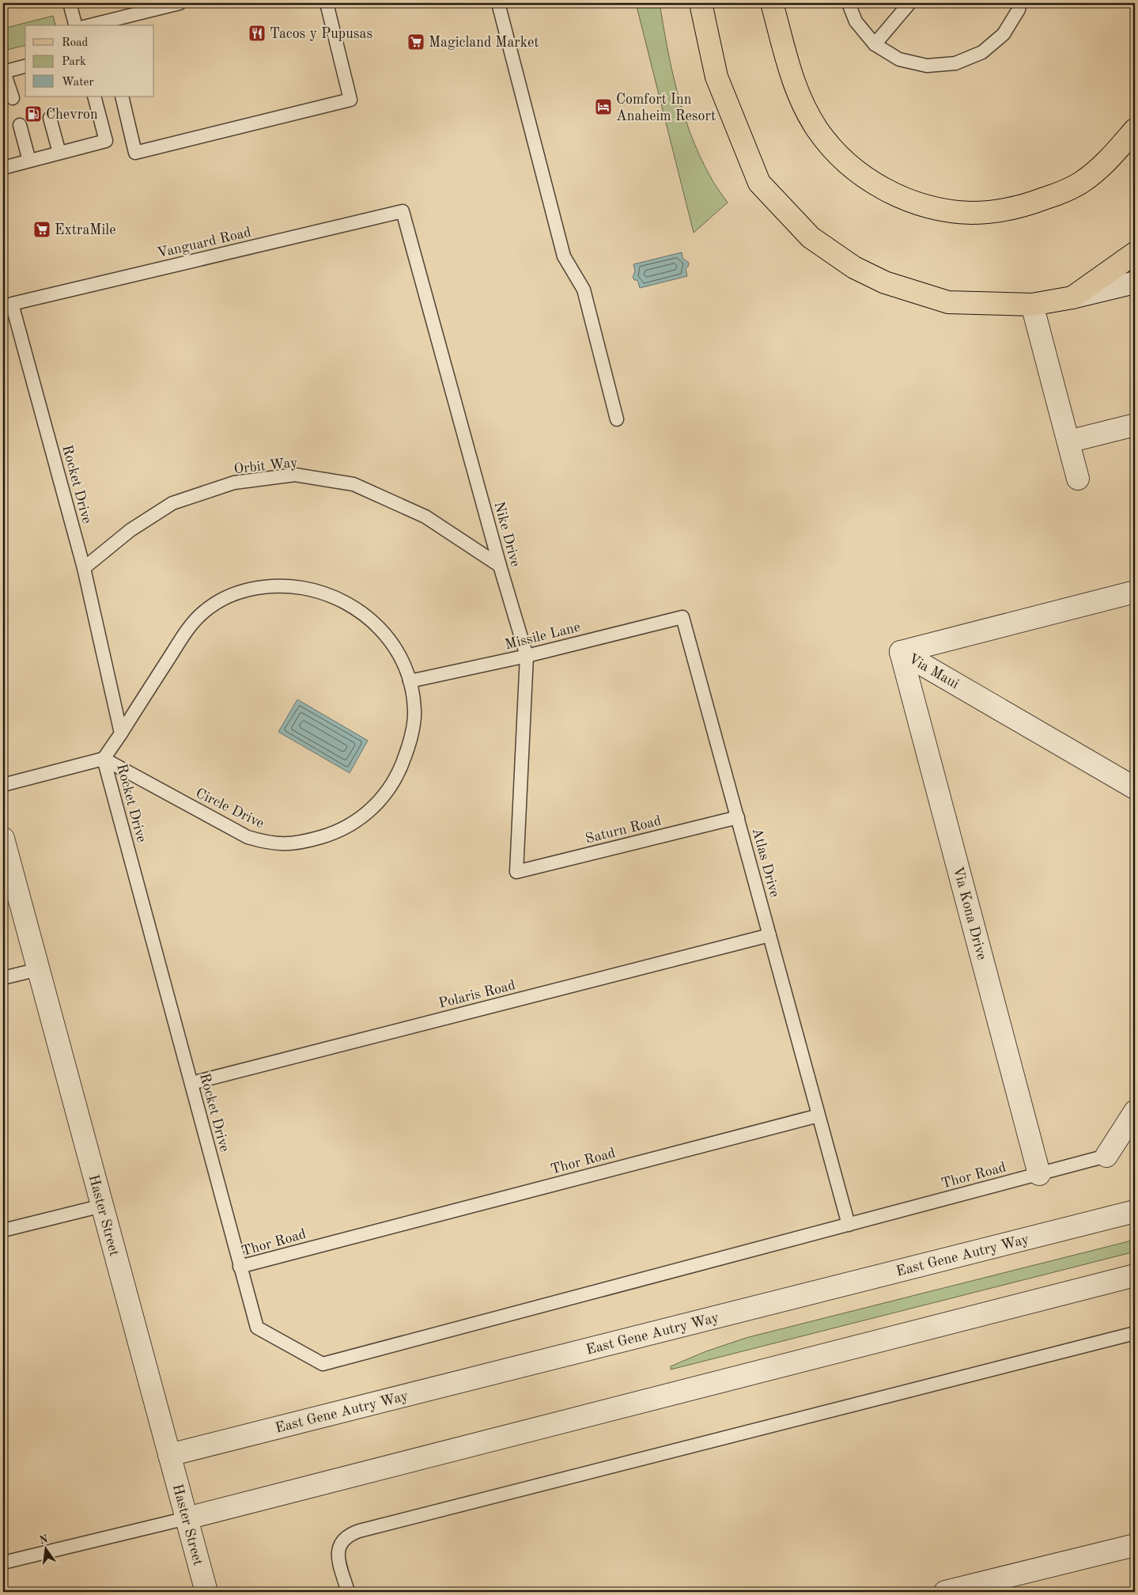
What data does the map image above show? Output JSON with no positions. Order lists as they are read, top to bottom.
{
  "streets": {
    "street": [
      "Via Maui",
      "Via Kona Drive",
      "Haster Street",
      "East Gene Autry Way"
    ],
    "lane": [
      "Vanguard Road",
      "Orbit Way",
      "Rocket Drive",
      "Nike Drive",
      "Missile Lane",
      "Circle Drive",
      "Saturn Road",
      "Atlas Drive",
      "Polaris Road",
      "Thor Road"
    ]
  },
  "crossings": [
    ["Vanguard Road", "Rocket Drive"],
    ["Vanguard Road", "Nike Drive"],
    ["Orbit Way", "Rocket Drive"],
    ["Orbit Way", "Nike Drive"],
    ["Rocket Drive", "Circle Drive"],
    ["Rocket Drive", "Polaris Road"],
    ["Rocket Drive", "Thor Road"],
    ["Nike Drive", "Missile Lane"],
    ["Nike Drive", "Saturn Road"],
    ["Missile Lane", "Circle Drive"],
    ["Missile Lane", "Atlas Drive"],
    ["Via Maui", "Via Kona Drive"],
    ["Saturn Road", "Atlas Drive"],
    ["Atlas Drive", "Polaris Road"],
    ["Atlas Drive", "Thor Road"],
    ["Via Kona Drive", "Thor Road"],
    ["Haster Street", "East Gene Autry Way"]
  ],
  "places": {
    "restaurant": ["Tacos y Pupusas"],
    "supermarket": ["Magicland Market", "ExtraMile"],
    "hotel": ["Comfort Inn Anaheim Resort"],
    "fuel station": ["Chevron"]
  },
  "legend": ["Road", "Park", "Water"],
  "north": "top"
}
